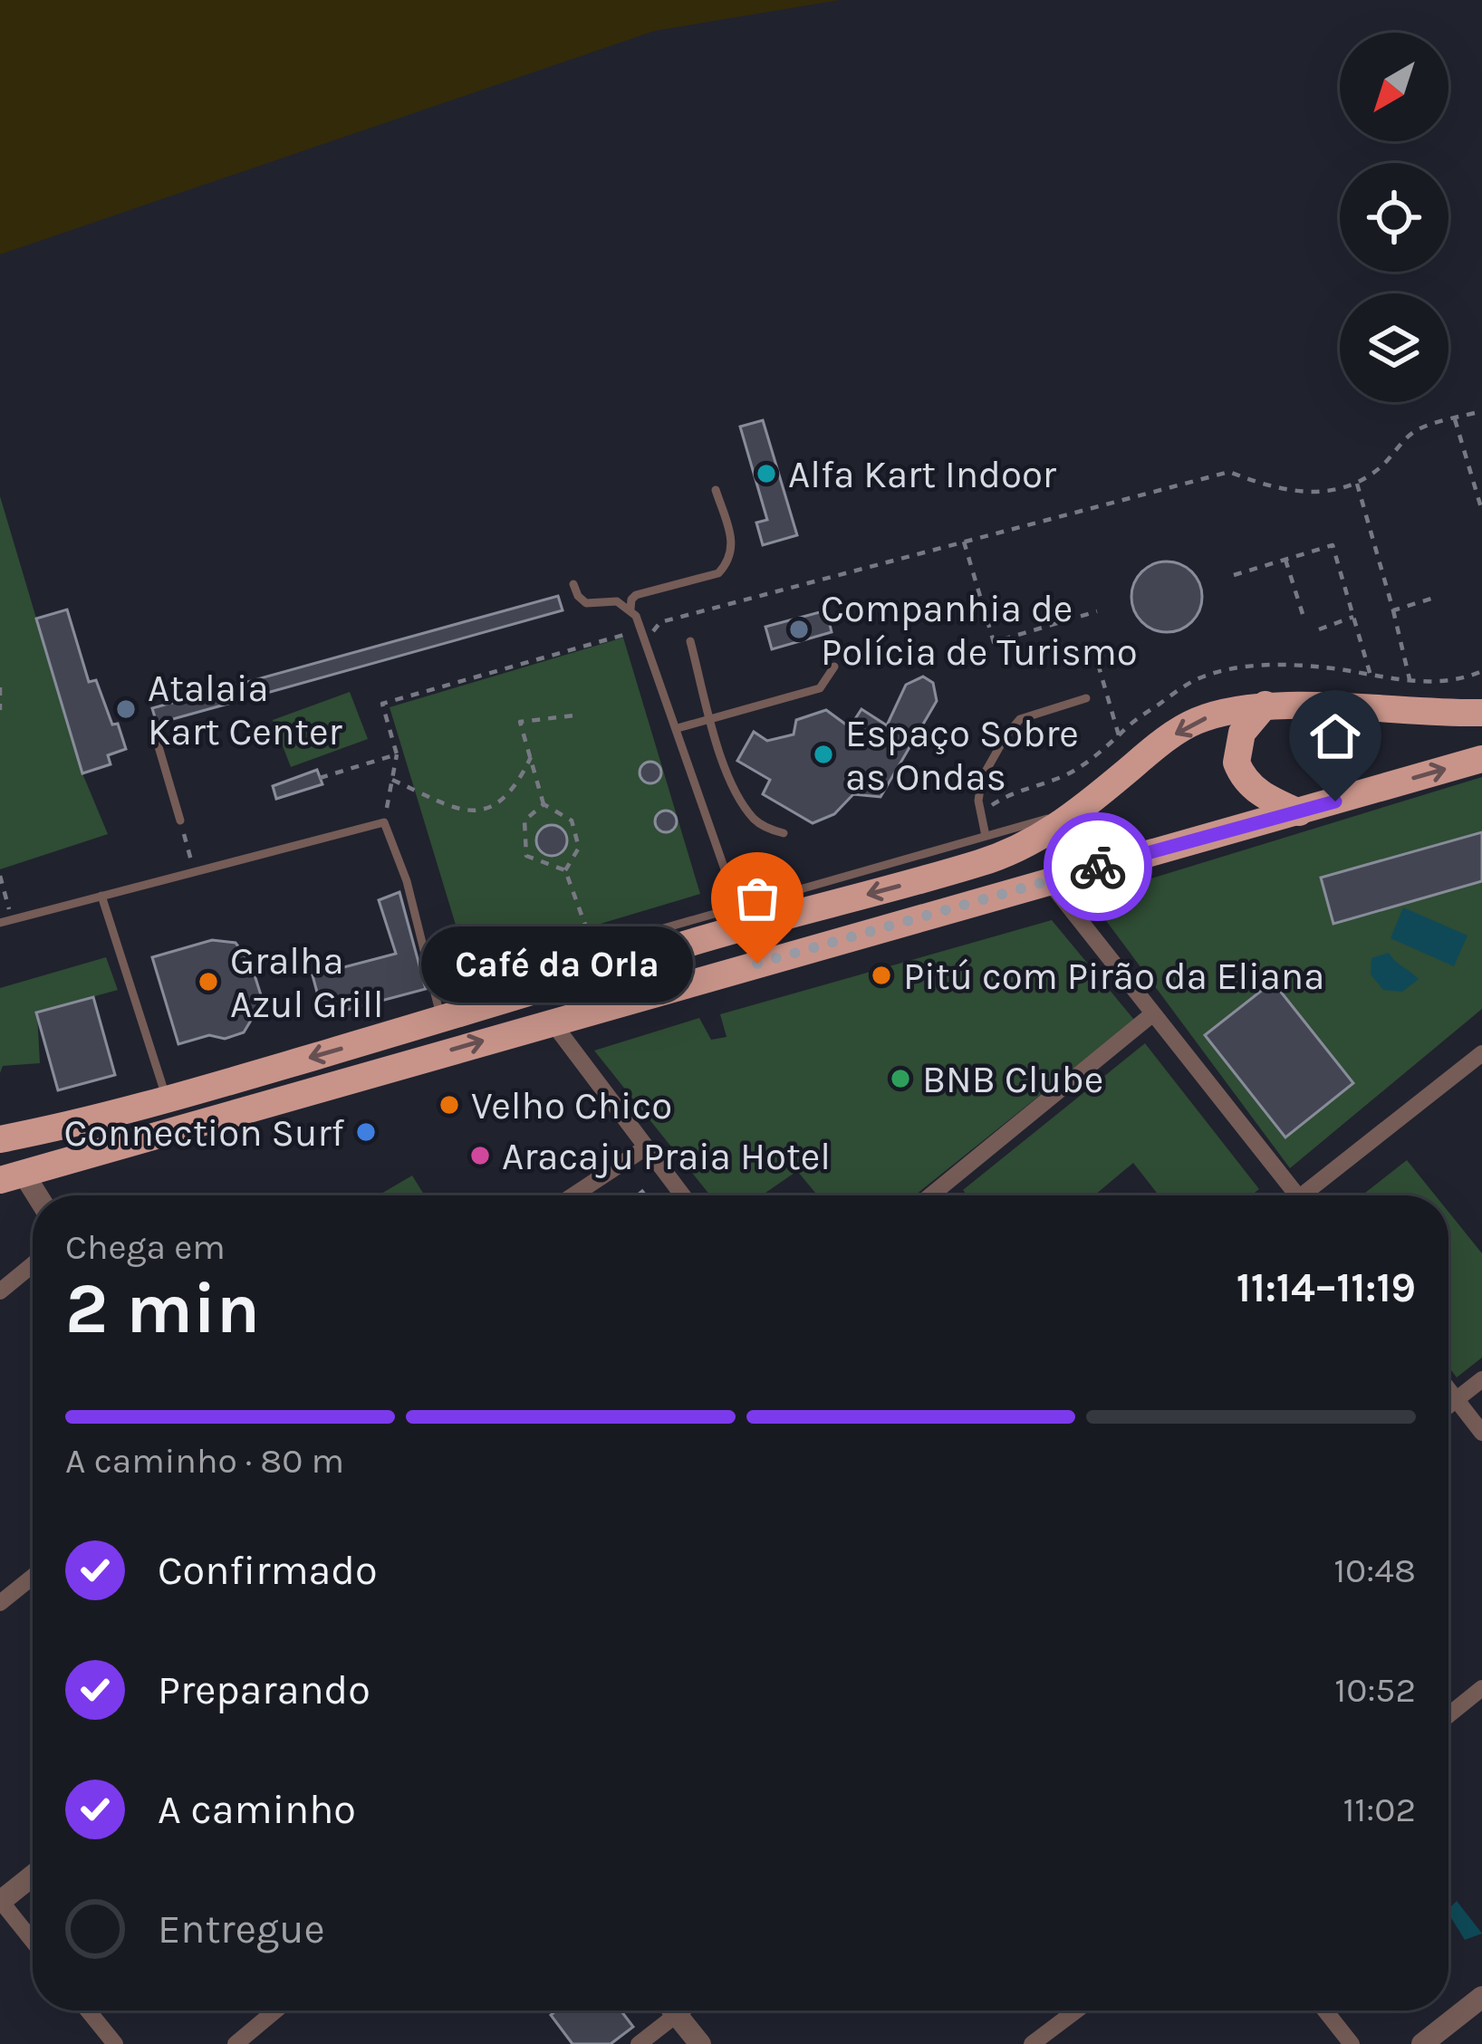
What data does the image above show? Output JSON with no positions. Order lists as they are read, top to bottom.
{
  "places": [
    "Alfa Kart Indoor",
    "Companhia de Polícia de Turismo",
    "Atalaia Kart Center",
    "Espaço Sobre as Ondas",
    "Café da Orla",
    "Pitú com Pirão da Eliana",
    "Gralha Azul Grill",
    "BNB Clube",
    "Velho Chico",
    "Connection Surf",
    "Aracaju Praia Hotel"
  ],
  "north": "bottom left",
  "page": {
    "bubble": "Café da Orla",
    "heading": ["2 min", "Chega em", "11:14–11:19"],
    "bar": "A caminho · 80 m",
    "list": [
      ["Confirmado", "10:48"],
      ["Preparando", "10:52"],
      ["A caminho", "11:02"],
      "Entregue"
    ]
  }
}
